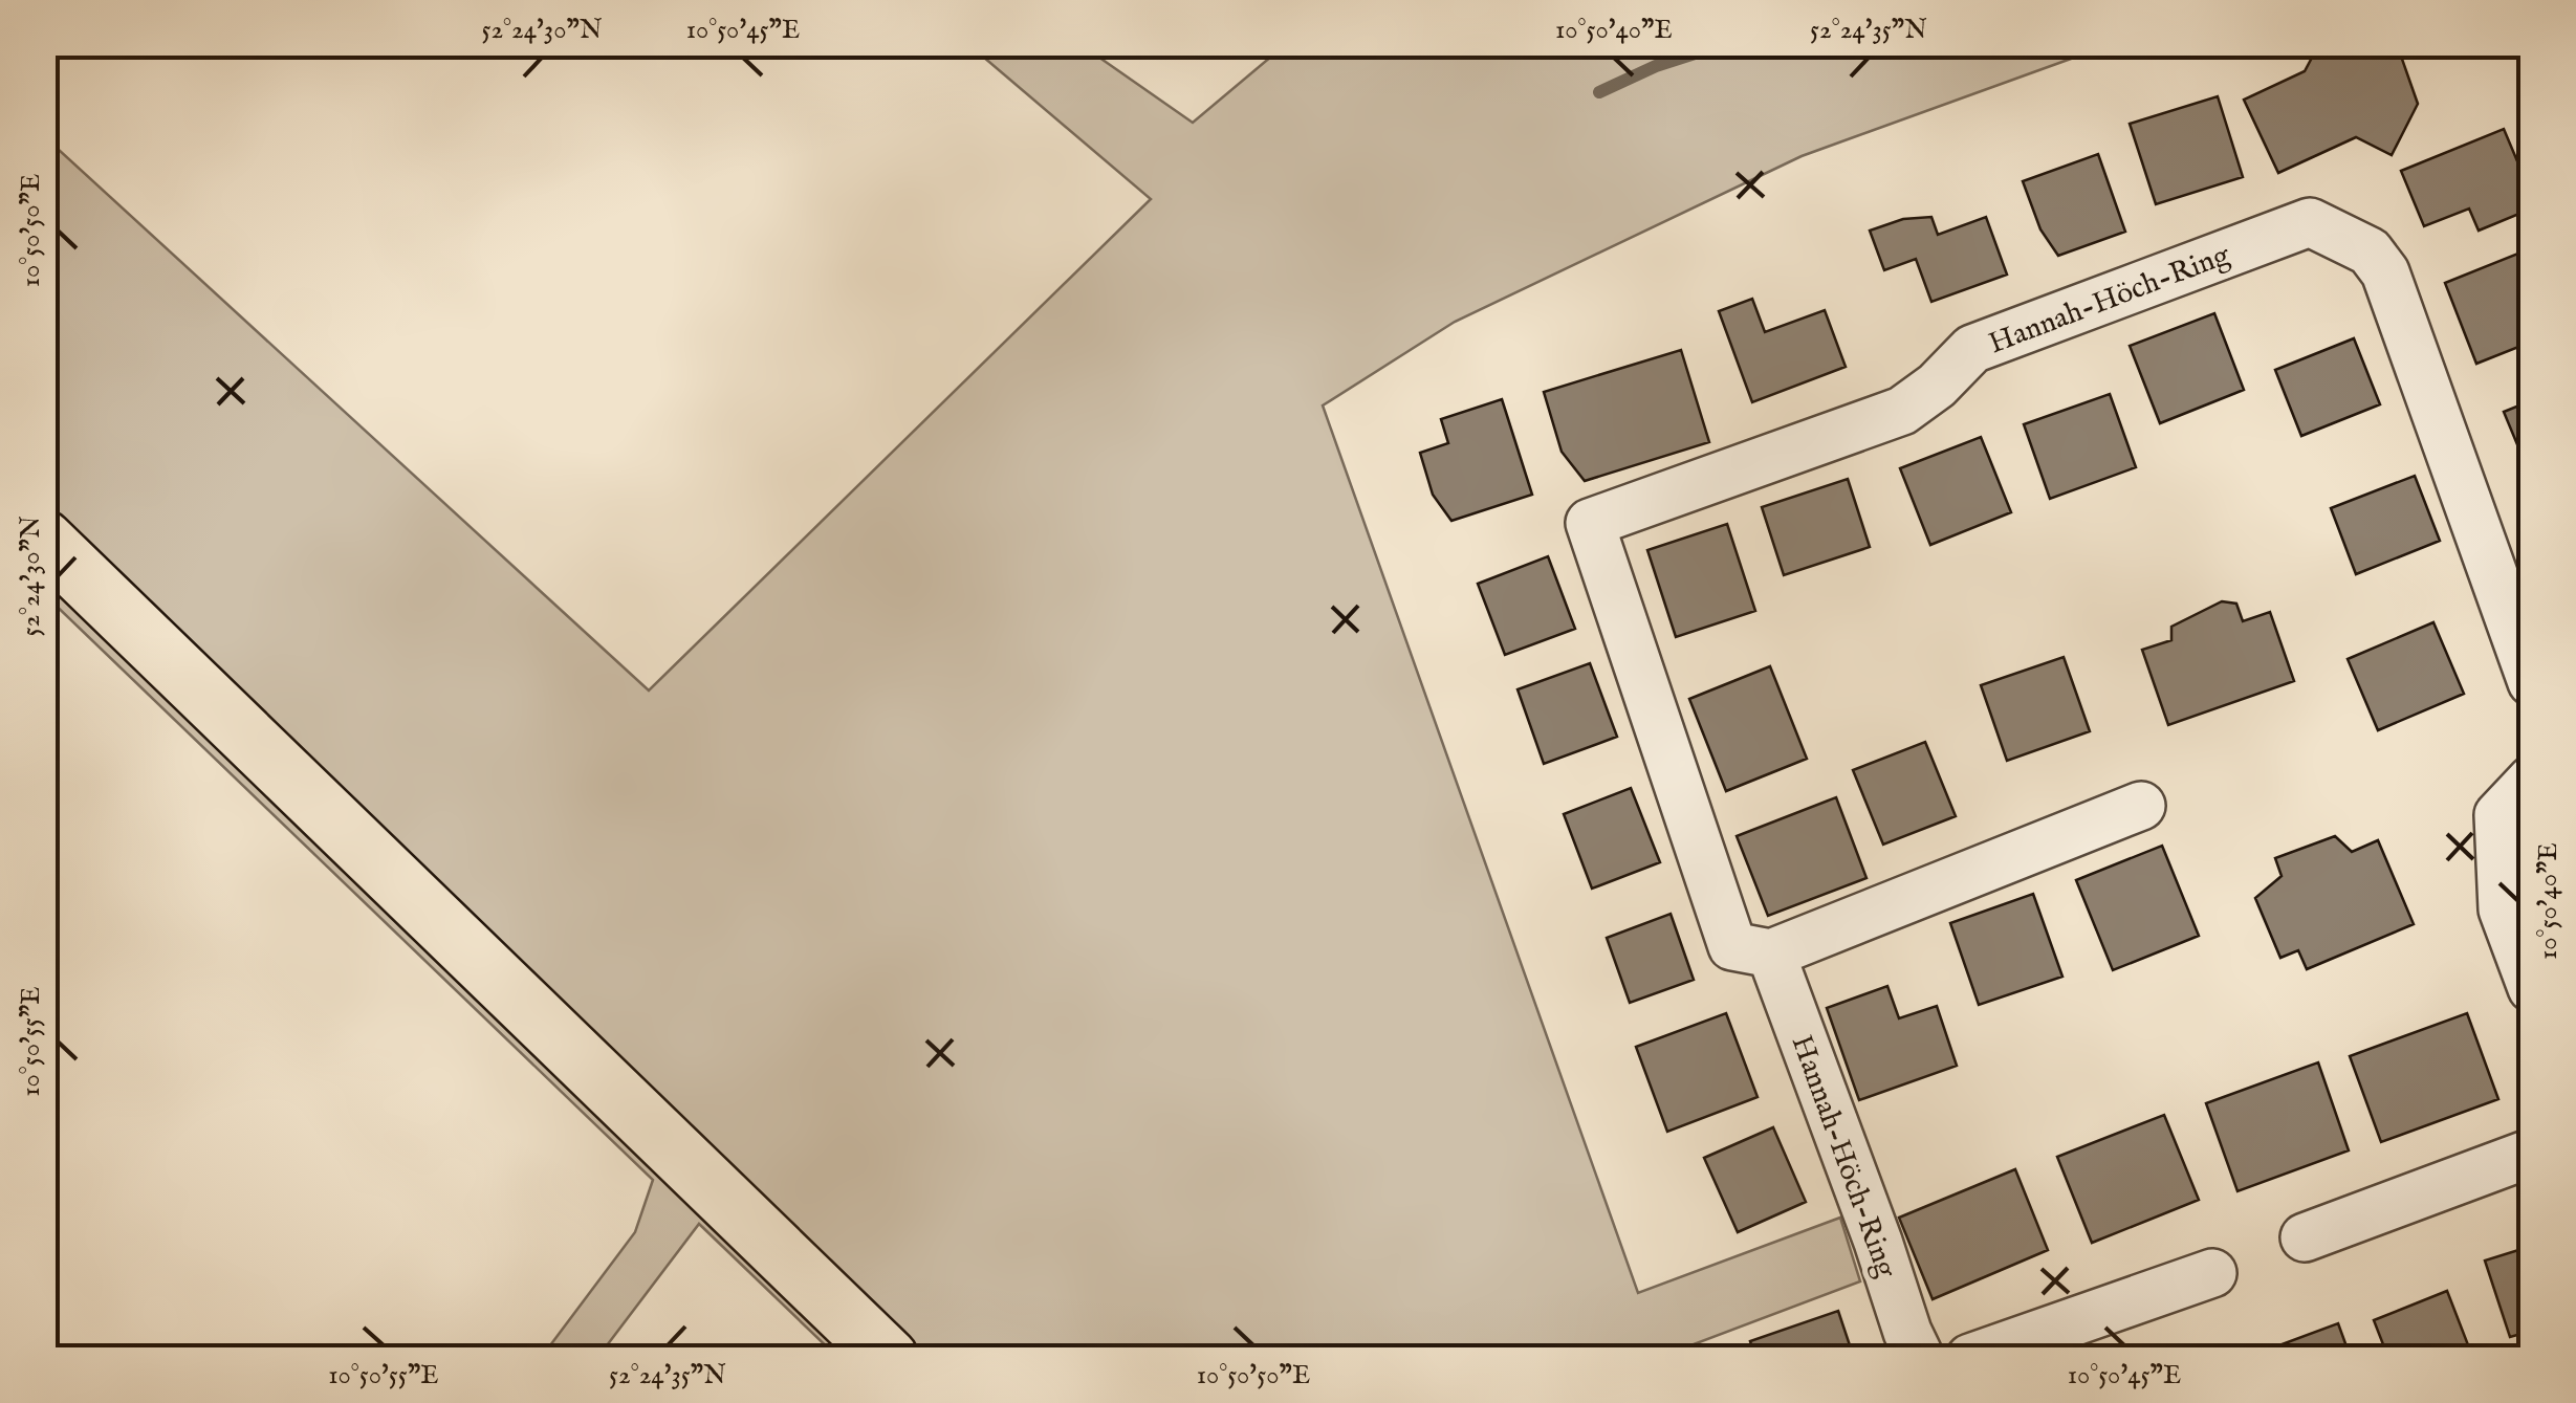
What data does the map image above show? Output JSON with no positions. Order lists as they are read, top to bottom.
{
  "streets": {
    "street": ["Hannah-Höch-Ring"]
  },
  "coordinates": [
    "52°24'30\"N",
    "10°50'45\"E",
    "10°50'40\"E",
    "52°24'35\"N",
    "10°50'50\"E",
    "10°50'55\"E"
  ]
}
